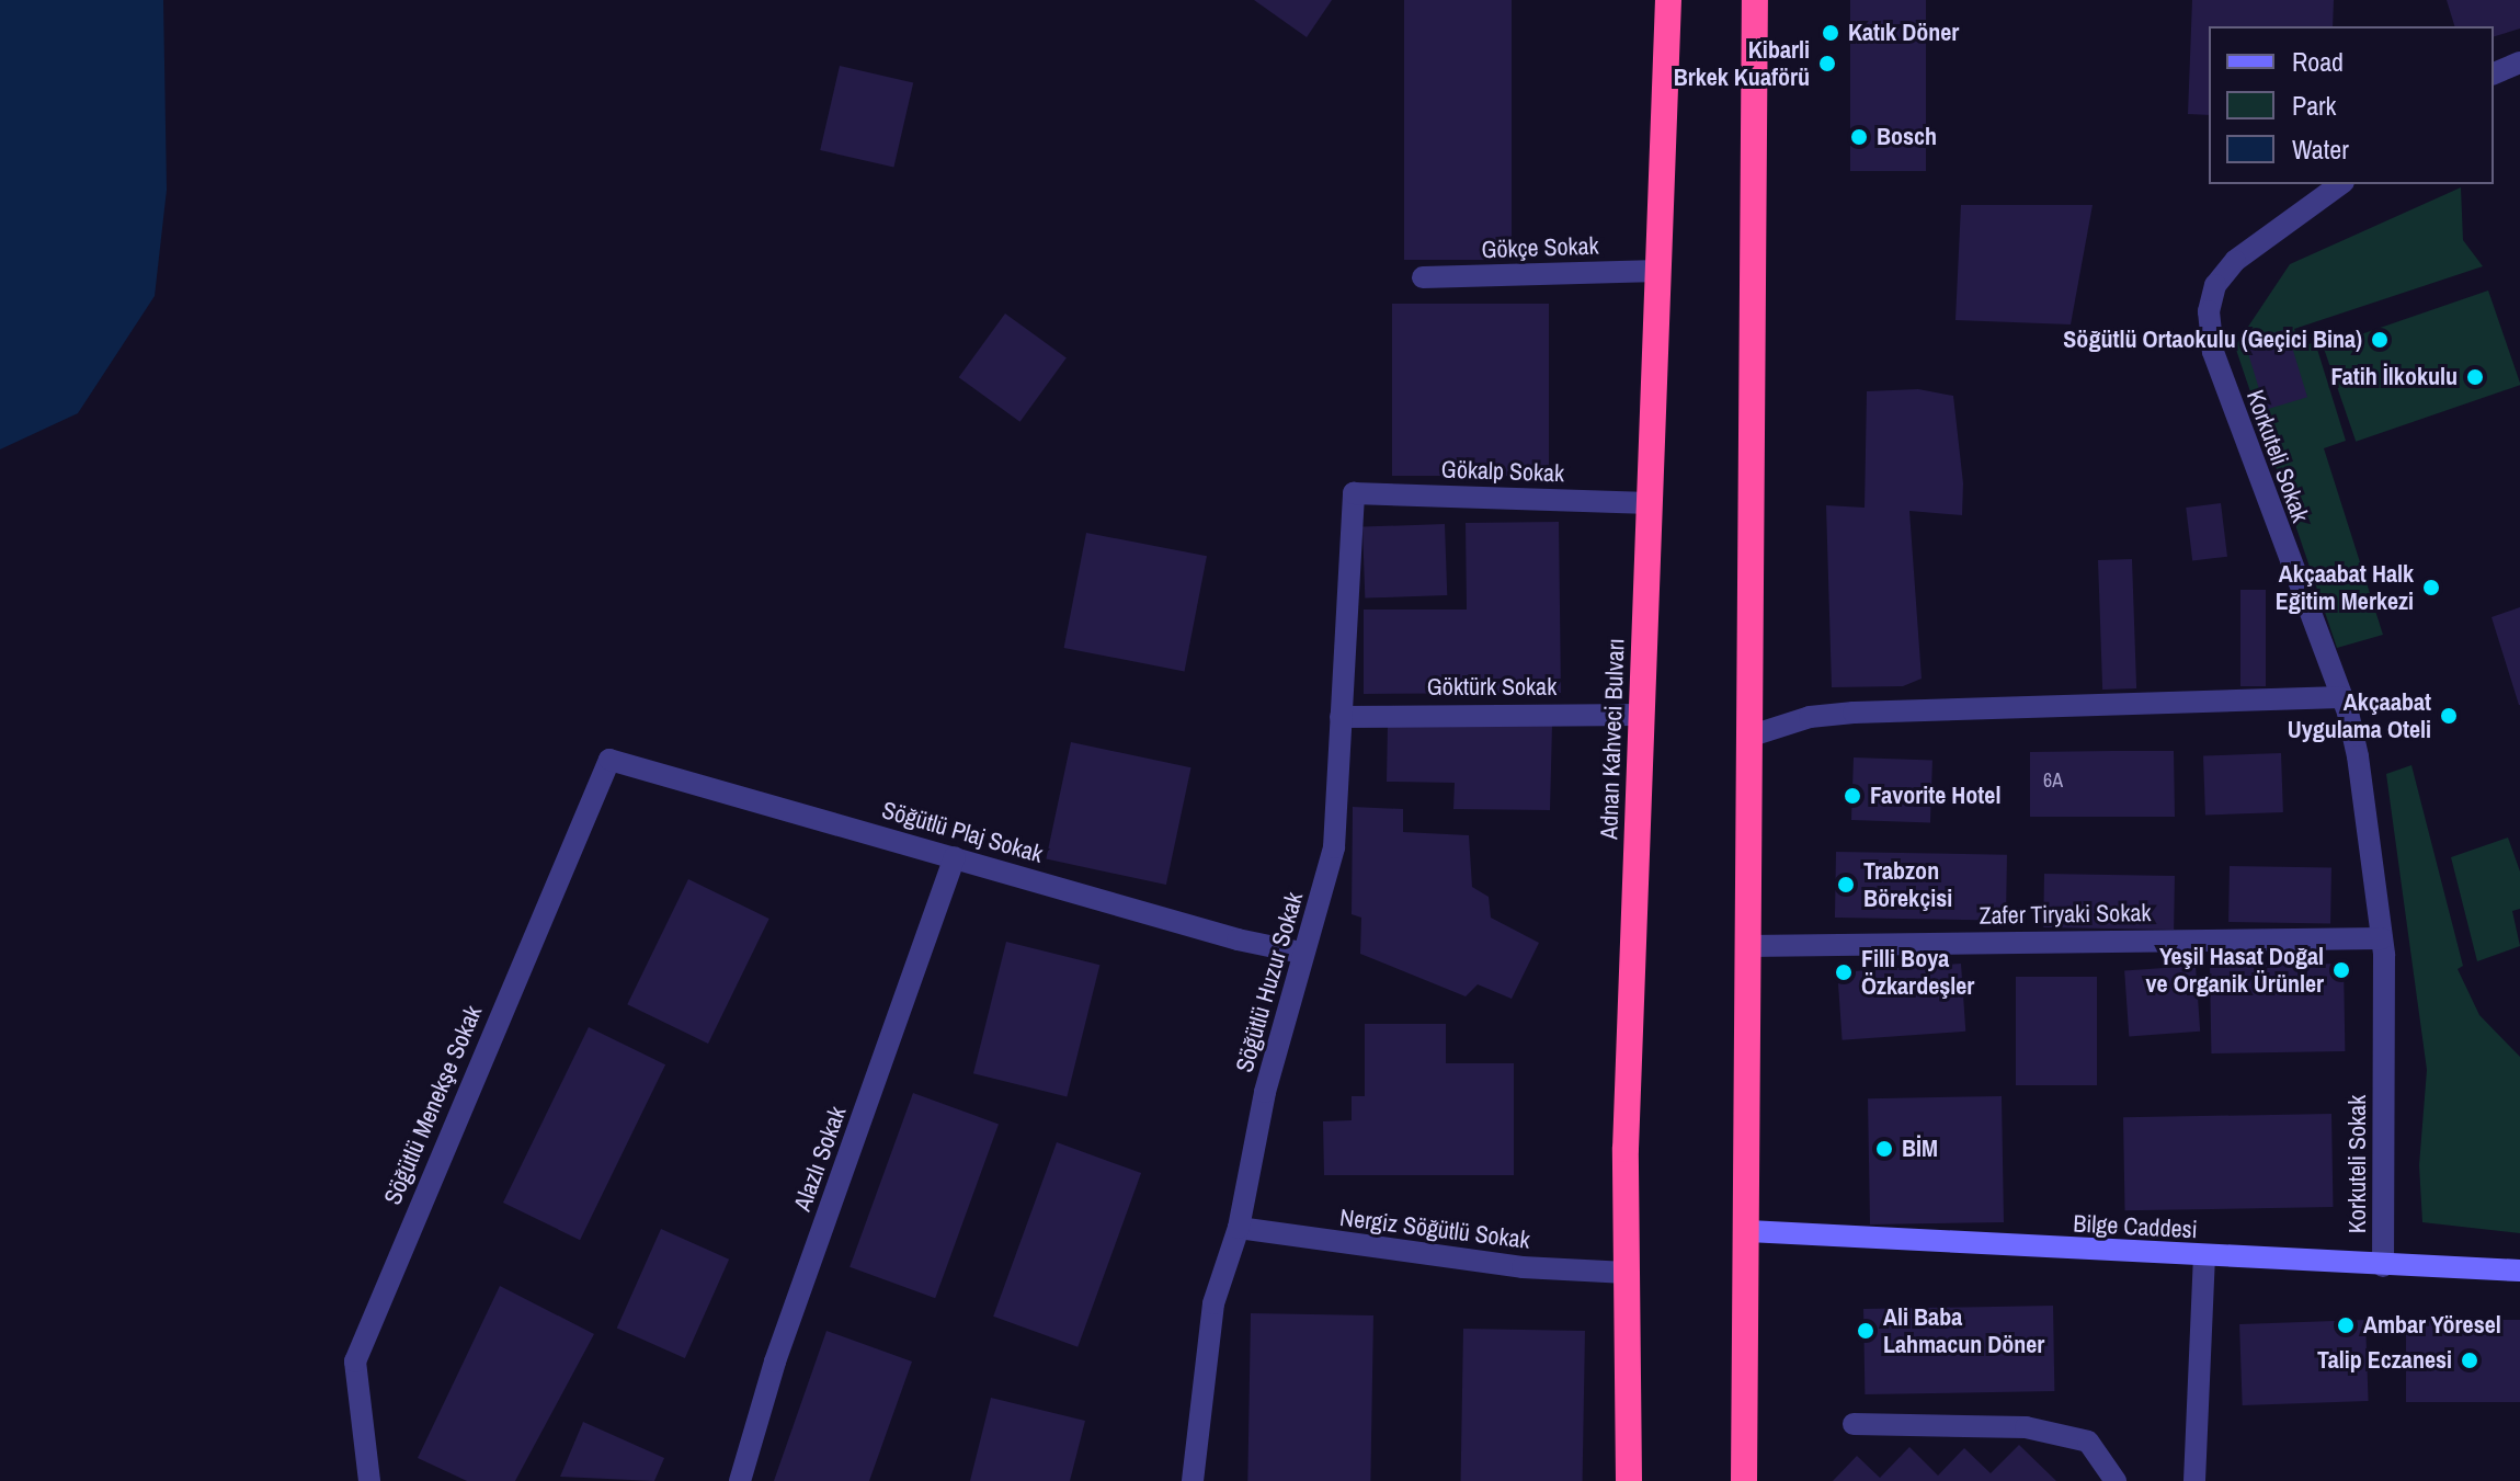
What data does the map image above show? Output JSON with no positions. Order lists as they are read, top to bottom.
{
  "streets": {
    "highway": ["Adnan Kahveci Bulvarı"],
    "street": [
      "Gökçe Sokak",
      "Korkuteli Sokak",
      "Gökalp Sokak",
      "Göktürk Sokak",
      "Söğütlü Plaj Sokak",
      "Zafer Tiryaki Sokak",
      "Söğütlü Huzur Sokak",
      "Söğütlü Menekşe Sokak",
      "Alazlı Sokak",
      "Bilge Caddesi",
      "Nergiz Söğütlü Sokak"
    ]
  },
  "crossings": [
    ["Gökçe Sokak", "Adnan Kahveci Bulvarı"],
    ["Korkuteli Sokak", "Zafer Tiryaki Sokak"],
    ["Korkuteli Sokak", "Bilge Caddesi"],
    ["Gökalp Sokak", "Adnan Kahveci Bulvarı"],
    ["Gökalp Sokak", "Söğütlü Huzur Sokak"],
    ["Göktürk Sokak", "Adnan Kahveci Bulvarı"],
    ["Göktürk Sokak", "Söğütlü Huzur Sokak"],
    ["Adnan Kahveci Bulvarı", "Nergiz Söğütlü Sokak"],
    ["Söğütlü Plaj Sokak", "Söğütlü Huzur Sokak"],
    ["Söğütlü Plaj Sokak", "Söğütlü Menekşe Sokak"],
    ["Söğütlü Plaj Sokak", "Alazlı Sokak"],
    ["Söğütlü Huzur Sokak", "Nergiz Söğütlü Sokak"]
  ],
  "places": [
    "Katık Döner",
    "Kibarli Brkek Kuaförü",
    "Bosch",
    "Söğütlü Ortaokulu (Geçici Bina)",
    "Fatih İlkokulu",
    "Akçaabat Halk Eğitim Merkezi",
    "Akçaabat Uygulama Oteli",
    "Favorite Hotel",
    "Trabzon Börekçisi",
    "Yeşil Hasat Doğal ve Organik Ürünler",
    "Filli Boya Özkardeşler",
    "BİM",
    "Ambar Yöresel",
    "Ali Baba Lahmacun Döner",
    "Talip Eczanesi"
  ],
  "house_numbers": ["6A"],
  "legend": ["Road", "Park", "Water"]
}
